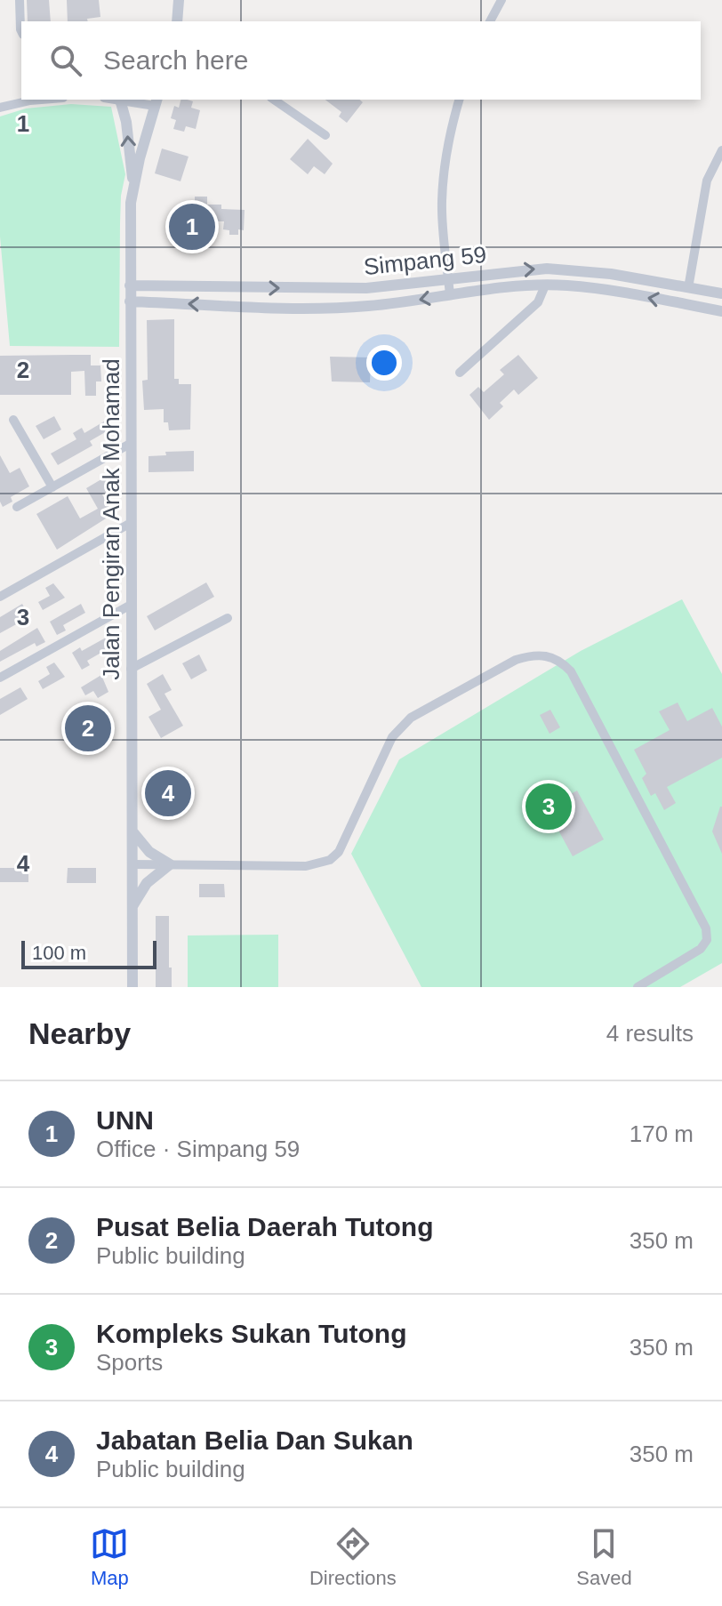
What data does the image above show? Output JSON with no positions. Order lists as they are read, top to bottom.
{
  "streets": {
    "street": ["Simpang 59", "Jalan Pengiran Anak Mohamad"]
  },
  "crossings": [
    ["Simpang 59", "Jalan Pengiran Anak Mohamad"]
  ],
  "scale_bar": "100 m",
  "page": {
    "search": "Search here",
    "pins": [
      "1",
      "2",
      "4",
      "3"
    ],
    "scale": "100 m",
    "heading": ["Nearby", "4 results"],
    "list": [
      {
        "mark": "1",
        "name": "UNN",
        "note": "Office · Simpang 59",
        "value": "170 m"
      },
      {
        "mark": "2",
        "name": "Pusat Belia Daerah Tutong",
        "note": "Public building",
        "value": "350 m"
      },
      {
        "mark": "3",
        "name": "Kompleks Sukan Tutong",
        "note": "Sports",
        "value": "350 m"
      },
      {
        "mark": "4",
        "name": "Jabatan Belia Dan Sukan",
        "note": "Public building",
        "value": "350 m"
      }
    ],
    "nav": ["Map", "Directions", "Saved"]
  },
  "grid": {
    "rows": [
      "1",
      "2",
      "3",
      "4"
    ]
  }
}
